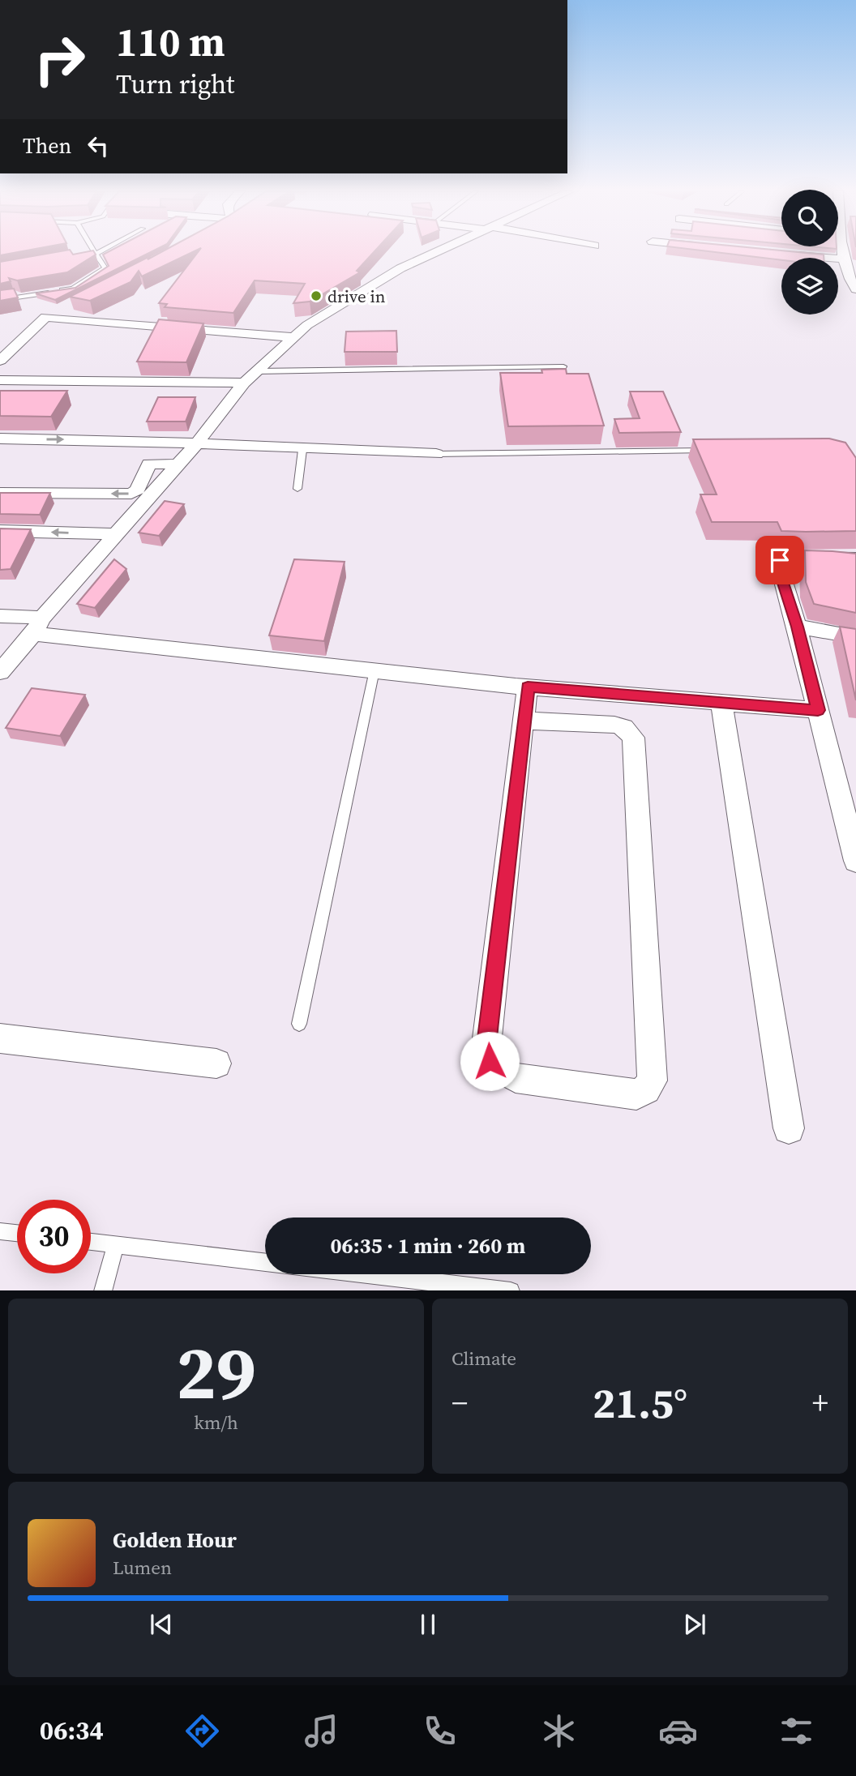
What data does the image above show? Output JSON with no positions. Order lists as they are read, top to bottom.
{
  "places": ["drive in"],
  "page": {
    "turn": ["110 m", "Turn right"],
    "then": "Then",
    "limit": "30",
    "trip": "06:35 · 1 min · 260 m",
    "tile": [
      ["29", "km/h"],
      "Climate"
    ],
    "heat": ["−", "21.5°", "+"],
    "song": ["Golden Hour", "Lumen"],
    "tabs": "06:34"
  }
}
